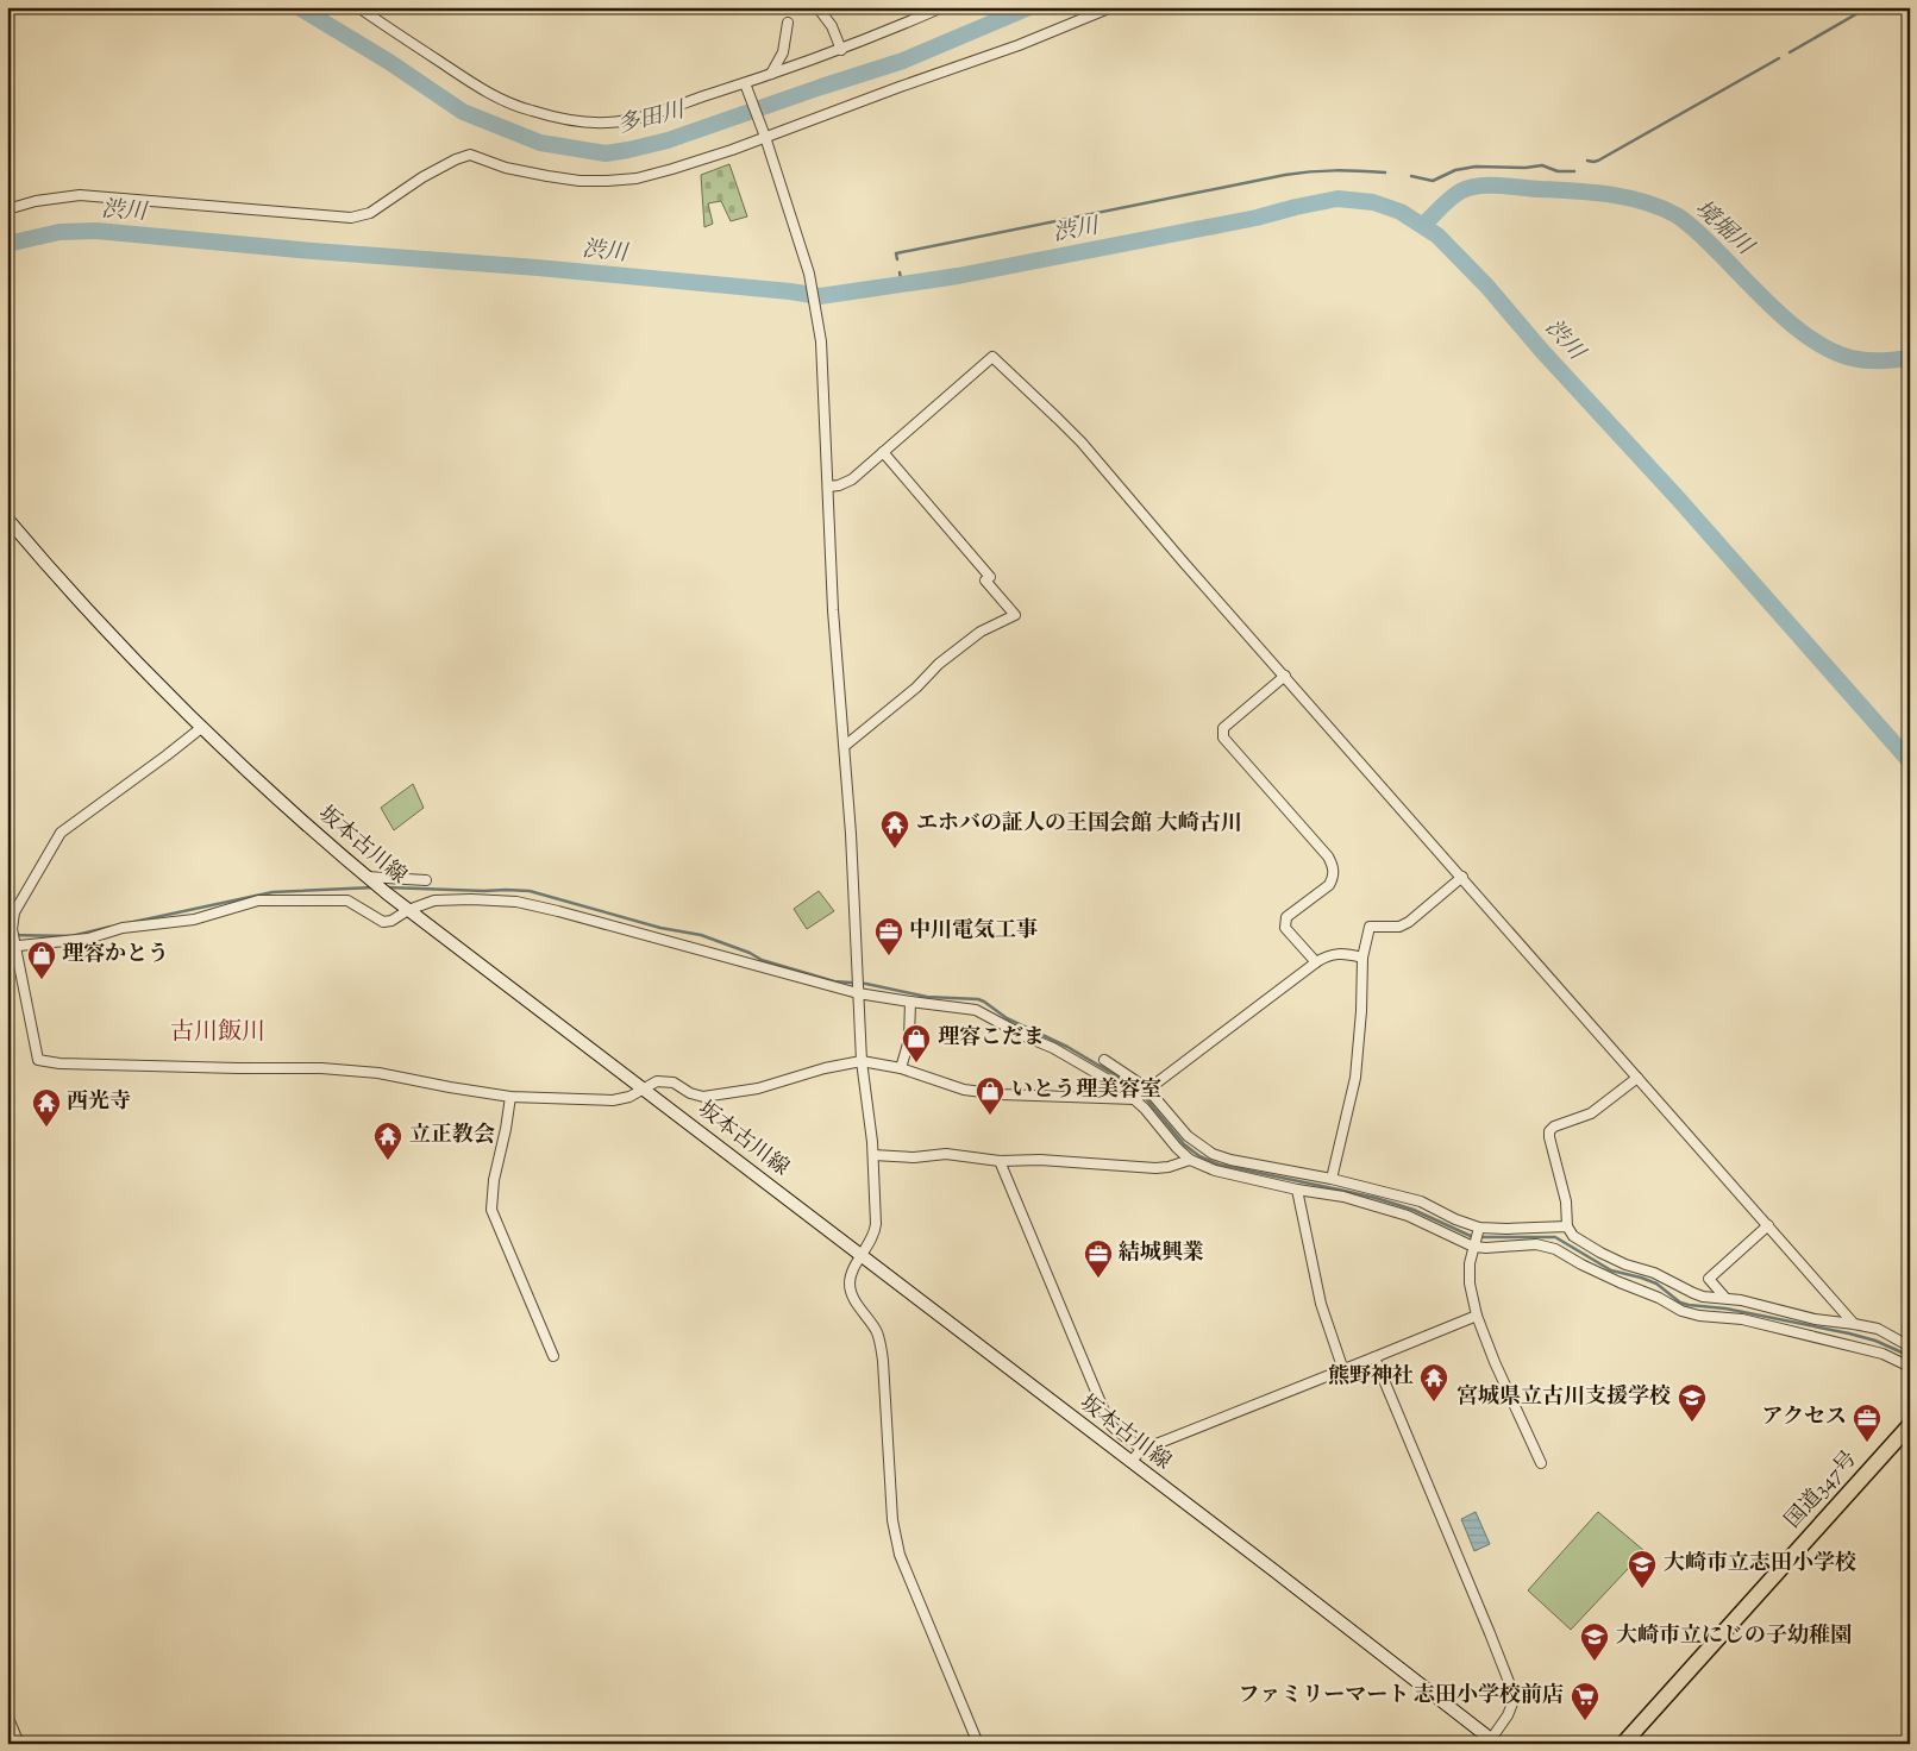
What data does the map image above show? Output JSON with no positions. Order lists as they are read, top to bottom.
{
  "streets": {
    "highway": ["国道347号"],
    "main road": ["坂本古川線"]
  },
  "districts": ["古川飯川"],
  "water": ["多田川", "渋川", "境堀川"],
  "places": {
    "temple": [
      "エホバの証人の王国会館 大崎古川",
      "西光寺",
      "立正教会",
      "熊野神社"
    ],
    "office": ["中川電気工事", "結城興業", "アクセス"],
    "shop": ["理容かとう", "理容こだま", "いとう理美容室"],
    "school or university": ["宮城県立古川支援学校", "大崎市立志田小学校", "大崎市立にじの子幼稚園"],
    "supermarket": ["ファミリーマート 志田小学校前店"]
  }
}
